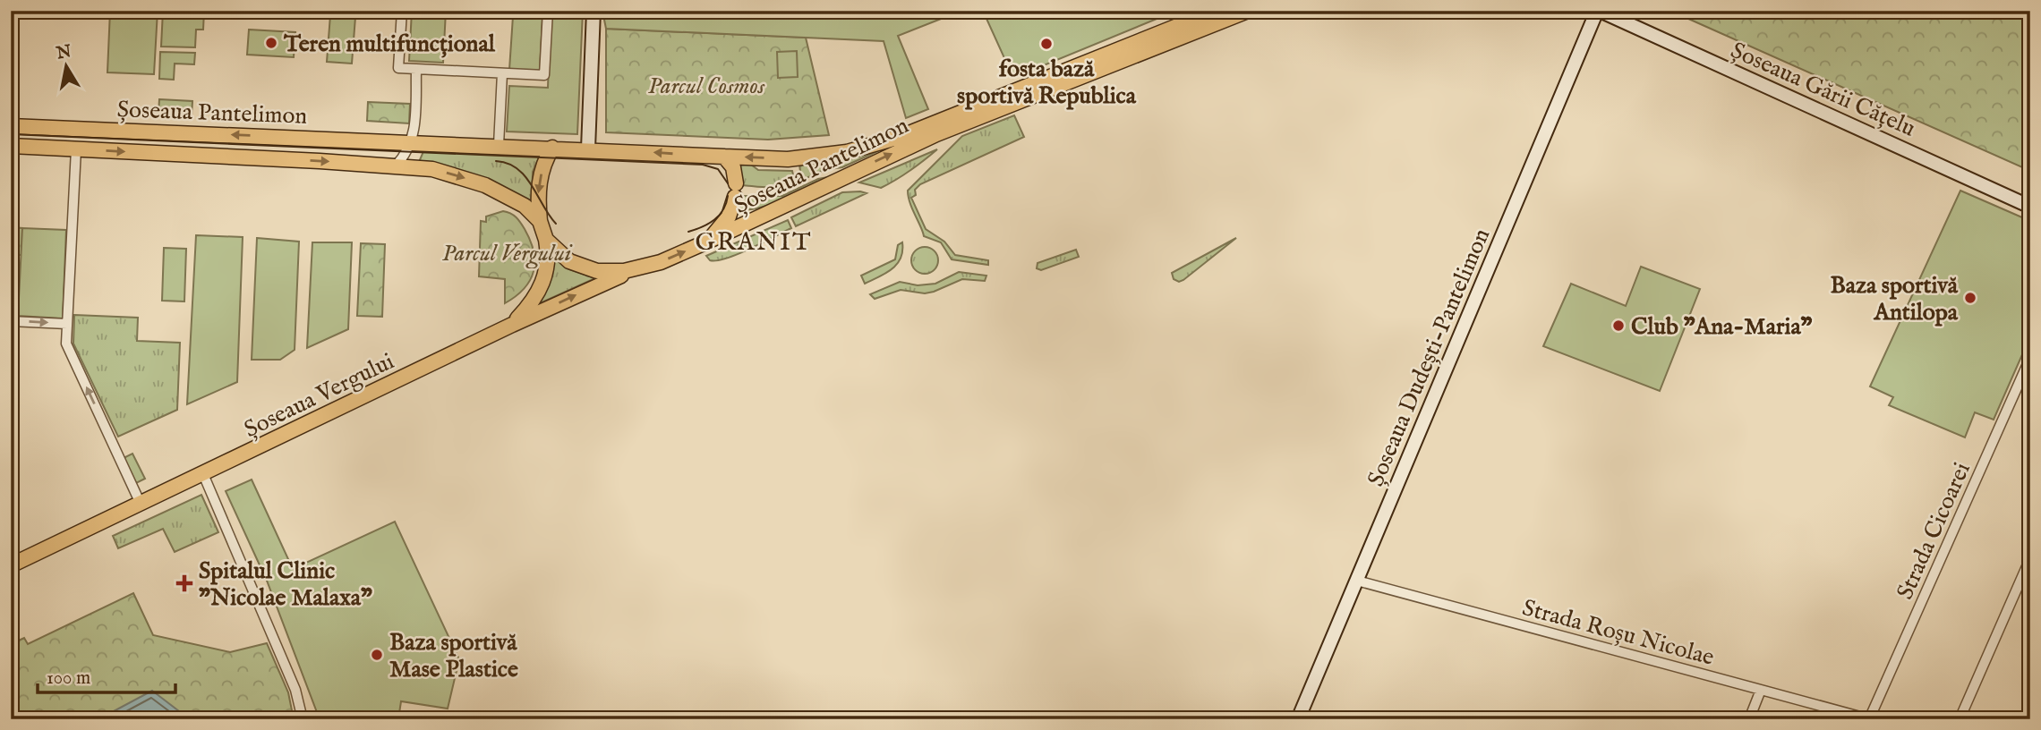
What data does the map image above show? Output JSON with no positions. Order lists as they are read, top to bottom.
{
  "streets": {
    "main road": ["Șoseaua Pantelimon", "Șoseaua Vergului"],
    "street": [
      "Șoseaua Gării Cățelu",
      "Șoseaua Dudești-Pantelimon",
      "Strada Cicoarei",
      "Strada Roșu Nicolae"
    ]
  },
  "crossings": [
    ["Șoseaua Gării Cățelu", "Șoseaua Dudești-Pantelimon"],
    ["Șoseaua Pantelimon", "Șoseaua Vergului"],
    ["Șoseaua Dudești-Pantelimon", "Strada Roșu Nicolae"],
    ["Strada Cicoarei", "Strada Roșu Nicolae"]
  ],
  "districts": ["GRANIT"],
  "parks": ["Parcul Cosmos", "Parcul Vergului"],
  "places": {
    "other": [
      "Teren multifuncțional",
      "fosta bază sportivă Republica",
      "Baza sportivă Antilopa",
      "Club \"Ana-Maria\"",
      "Baza sportivă Mase Plastice"
    ],
    "health": ["Spitalul Clinic \"Nicolae Malaxa\""]
  },
  "scale_bar": "100 m",
  "north": "top"
}
